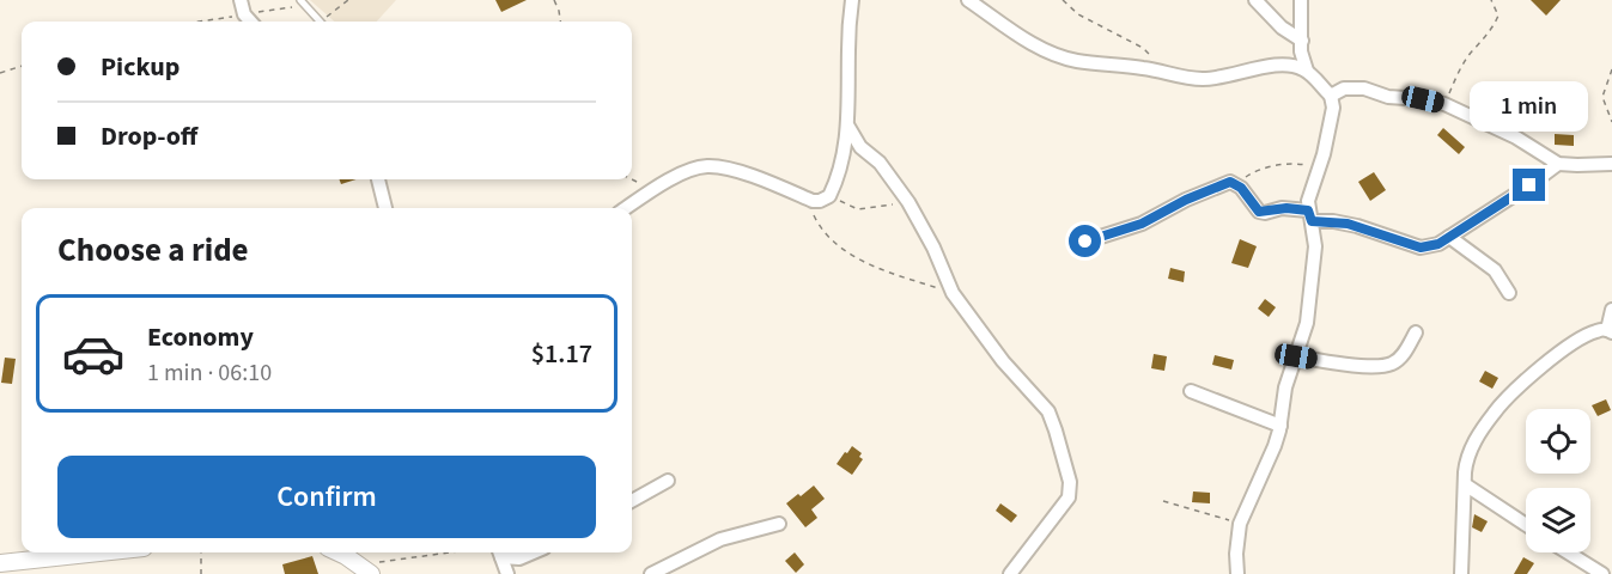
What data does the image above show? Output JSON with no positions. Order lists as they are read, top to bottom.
{
  "page": {
    "banner": ["Pickup", "Drop-off"],
    "bubble": "1 min",
    "heading": "Choose a ride",
    "list": [
      {
        "name": "Economy",
        "note": "1 min · 06:10",
        "value": "$1.17"
      }
    ],
    "buttons": "Confirm"
  }
}
